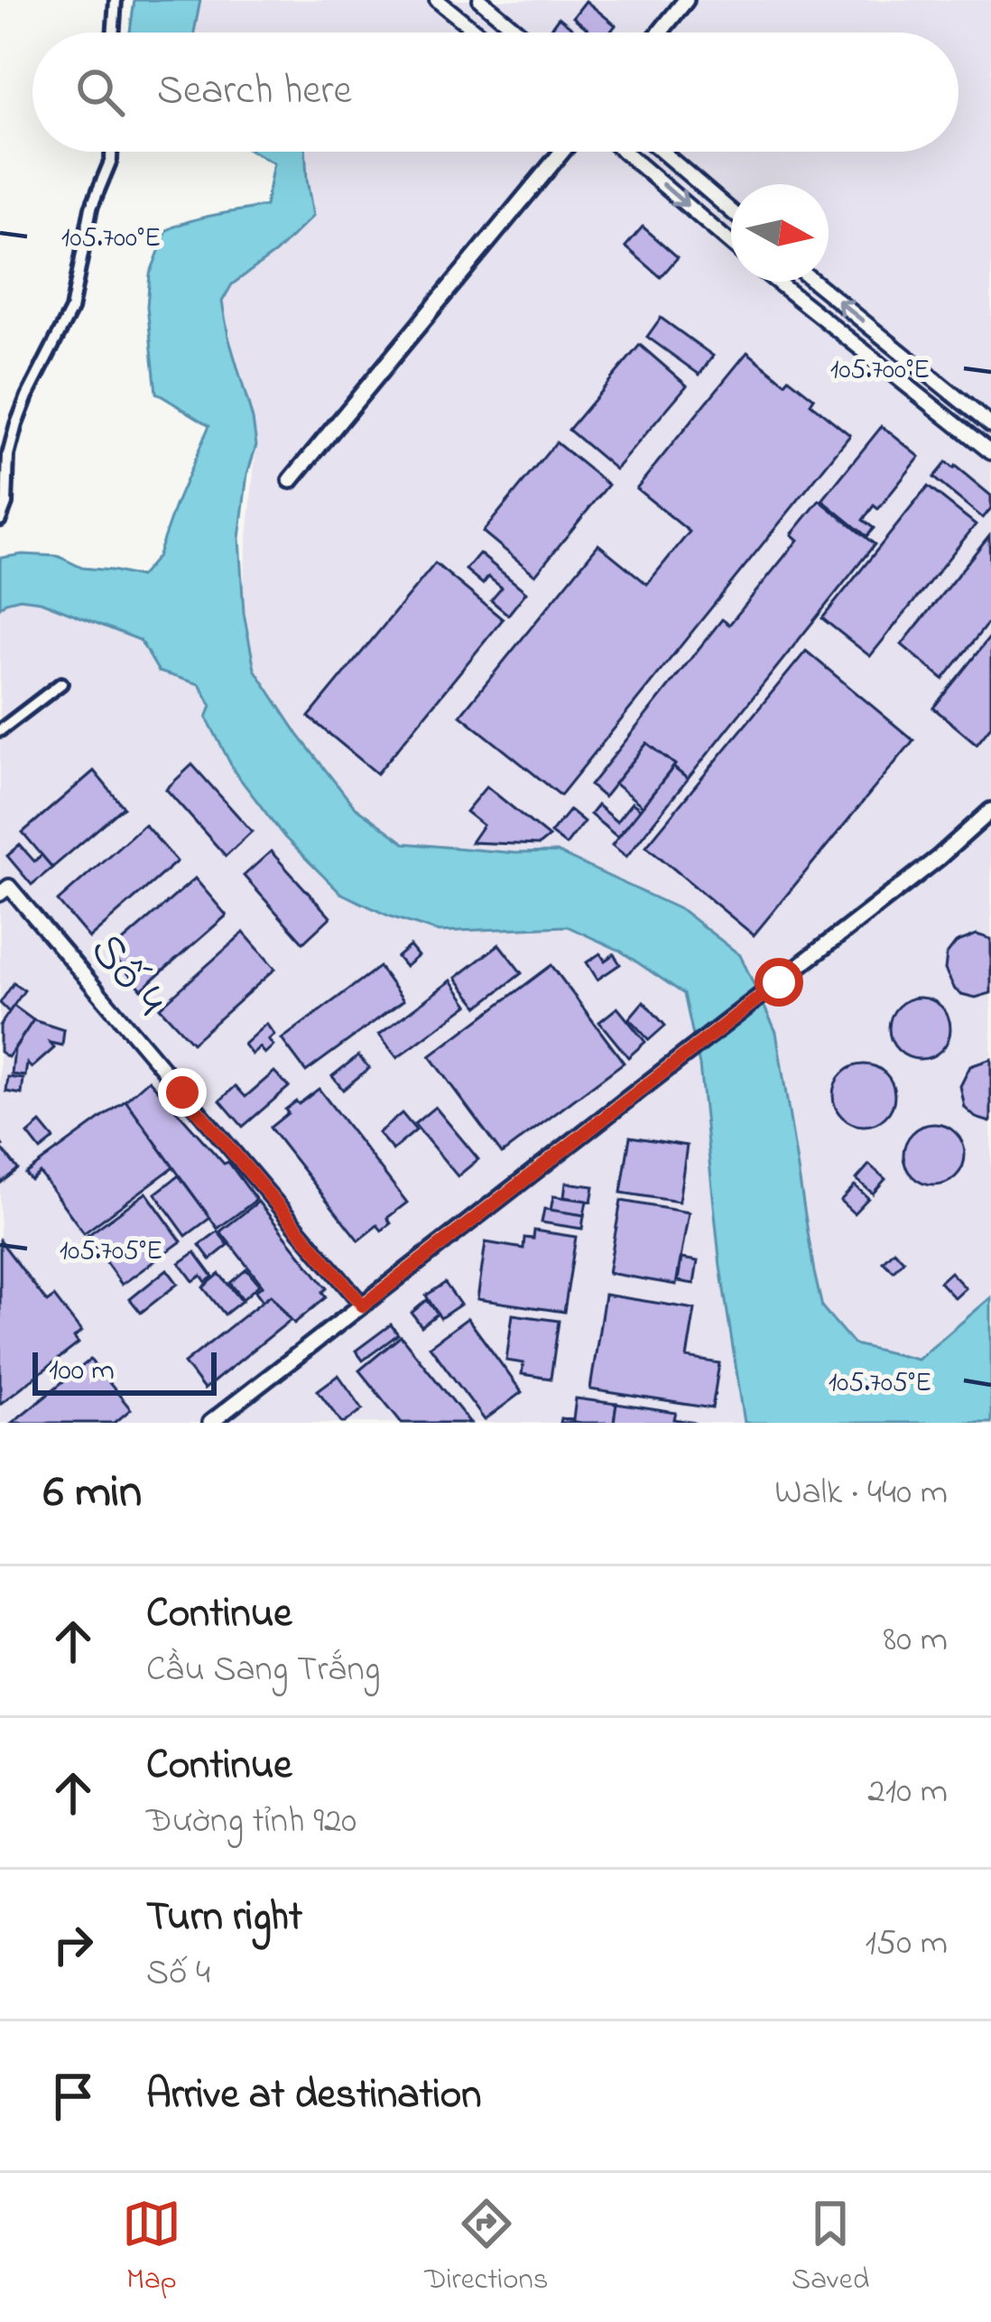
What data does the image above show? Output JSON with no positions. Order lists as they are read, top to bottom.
{
  "streets": {
    "street": ["Số 4"]
  },
  "scale_bar": "100 m",
  "north": "right",
  "page": {
    "search": "Search here",
    "scale": "100 m",
    "heading": ["6 min", "Walk · 440 m"],
    "list": [
      ["Continue", "Cầu Sang Trắng", "80 m"],
      ["Continue", "Đường tỉnh 920", "210 m"],
      ["Turn right", "Số 4", "150 m"],
      "Arrive at destination"
    ],
    "nav": ["Map", "Directions", "Saved"]
  },
  "coordinates": ["105.700°E", "105.705°E"]
}
